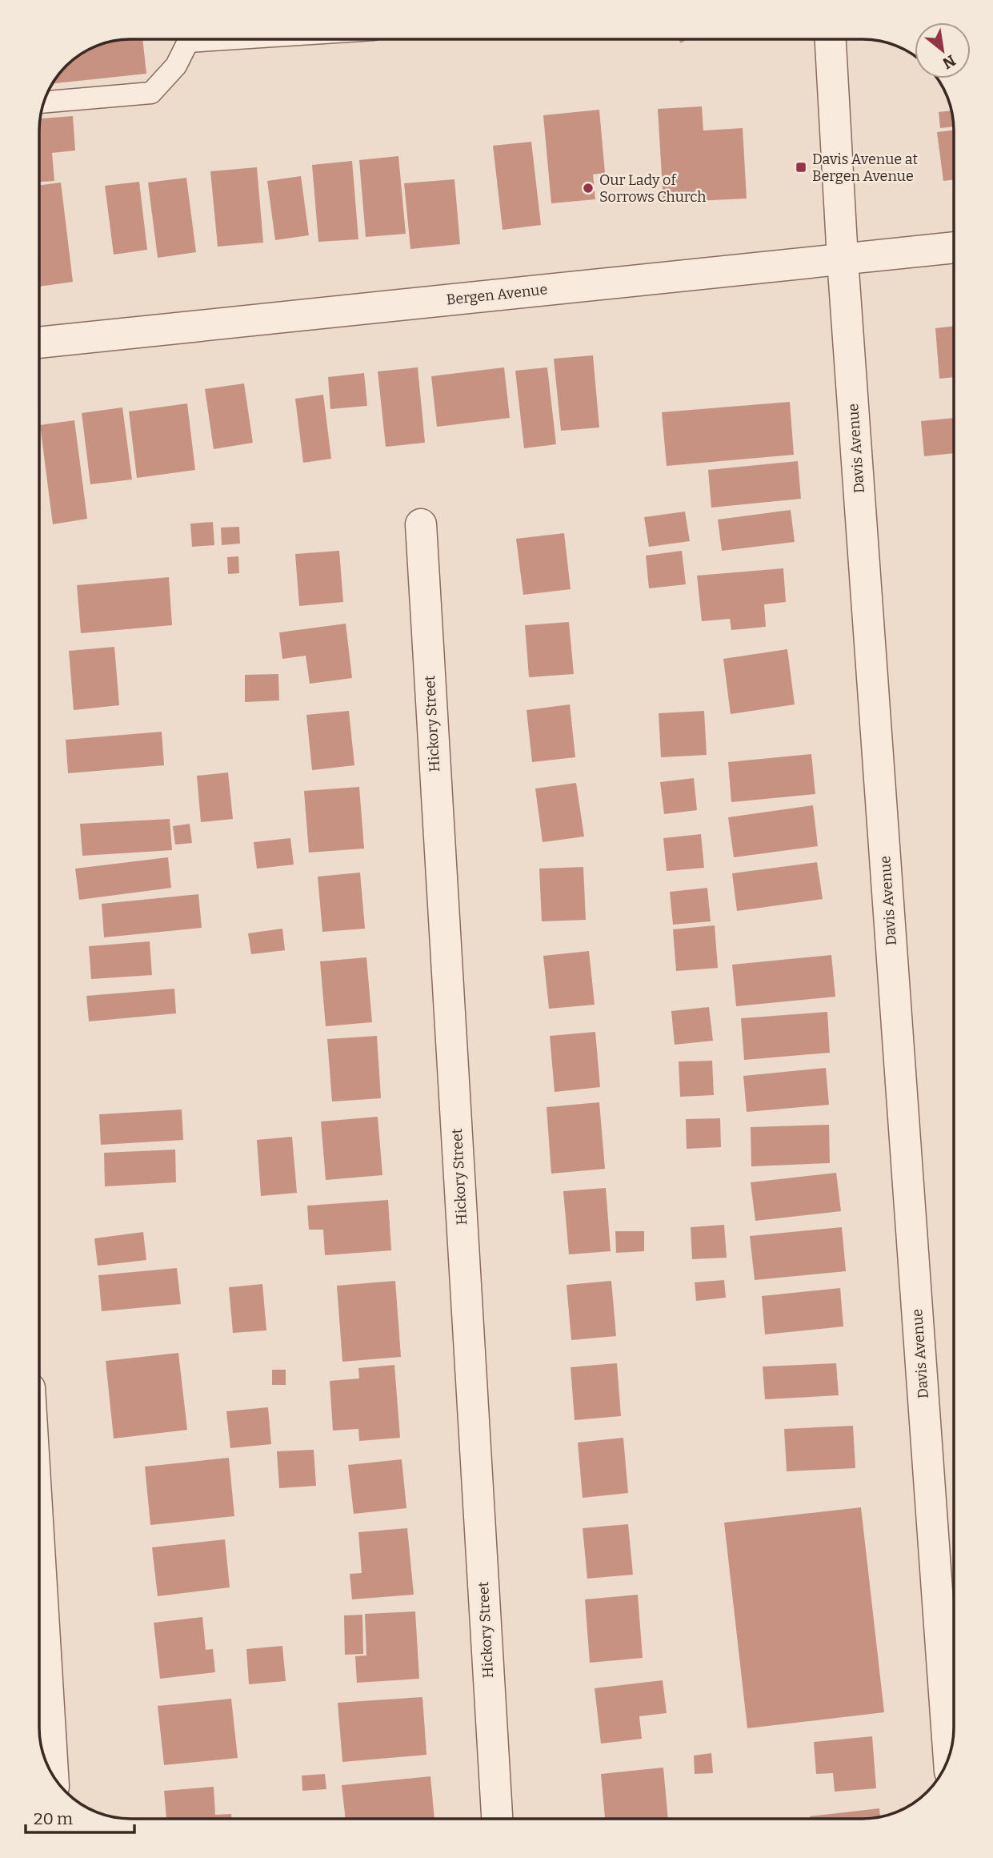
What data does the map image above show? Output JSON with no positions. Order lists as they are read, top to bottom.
{
  "streets": {
    "street": ["Bergen Avenue", "Davis Avenue", "Hickory Street"]
  },
  "crossings": [
    ["Bergen Avenue", "Davis Avenue"]
  ],
  "places": {
    "transit": ["Davis Avenue at Bergen Avenue"],
    "other": ["Our Lady of Sorrows Church"]
  },
  "scale_bar": "20 m",
  "north": "bottom right"
}
